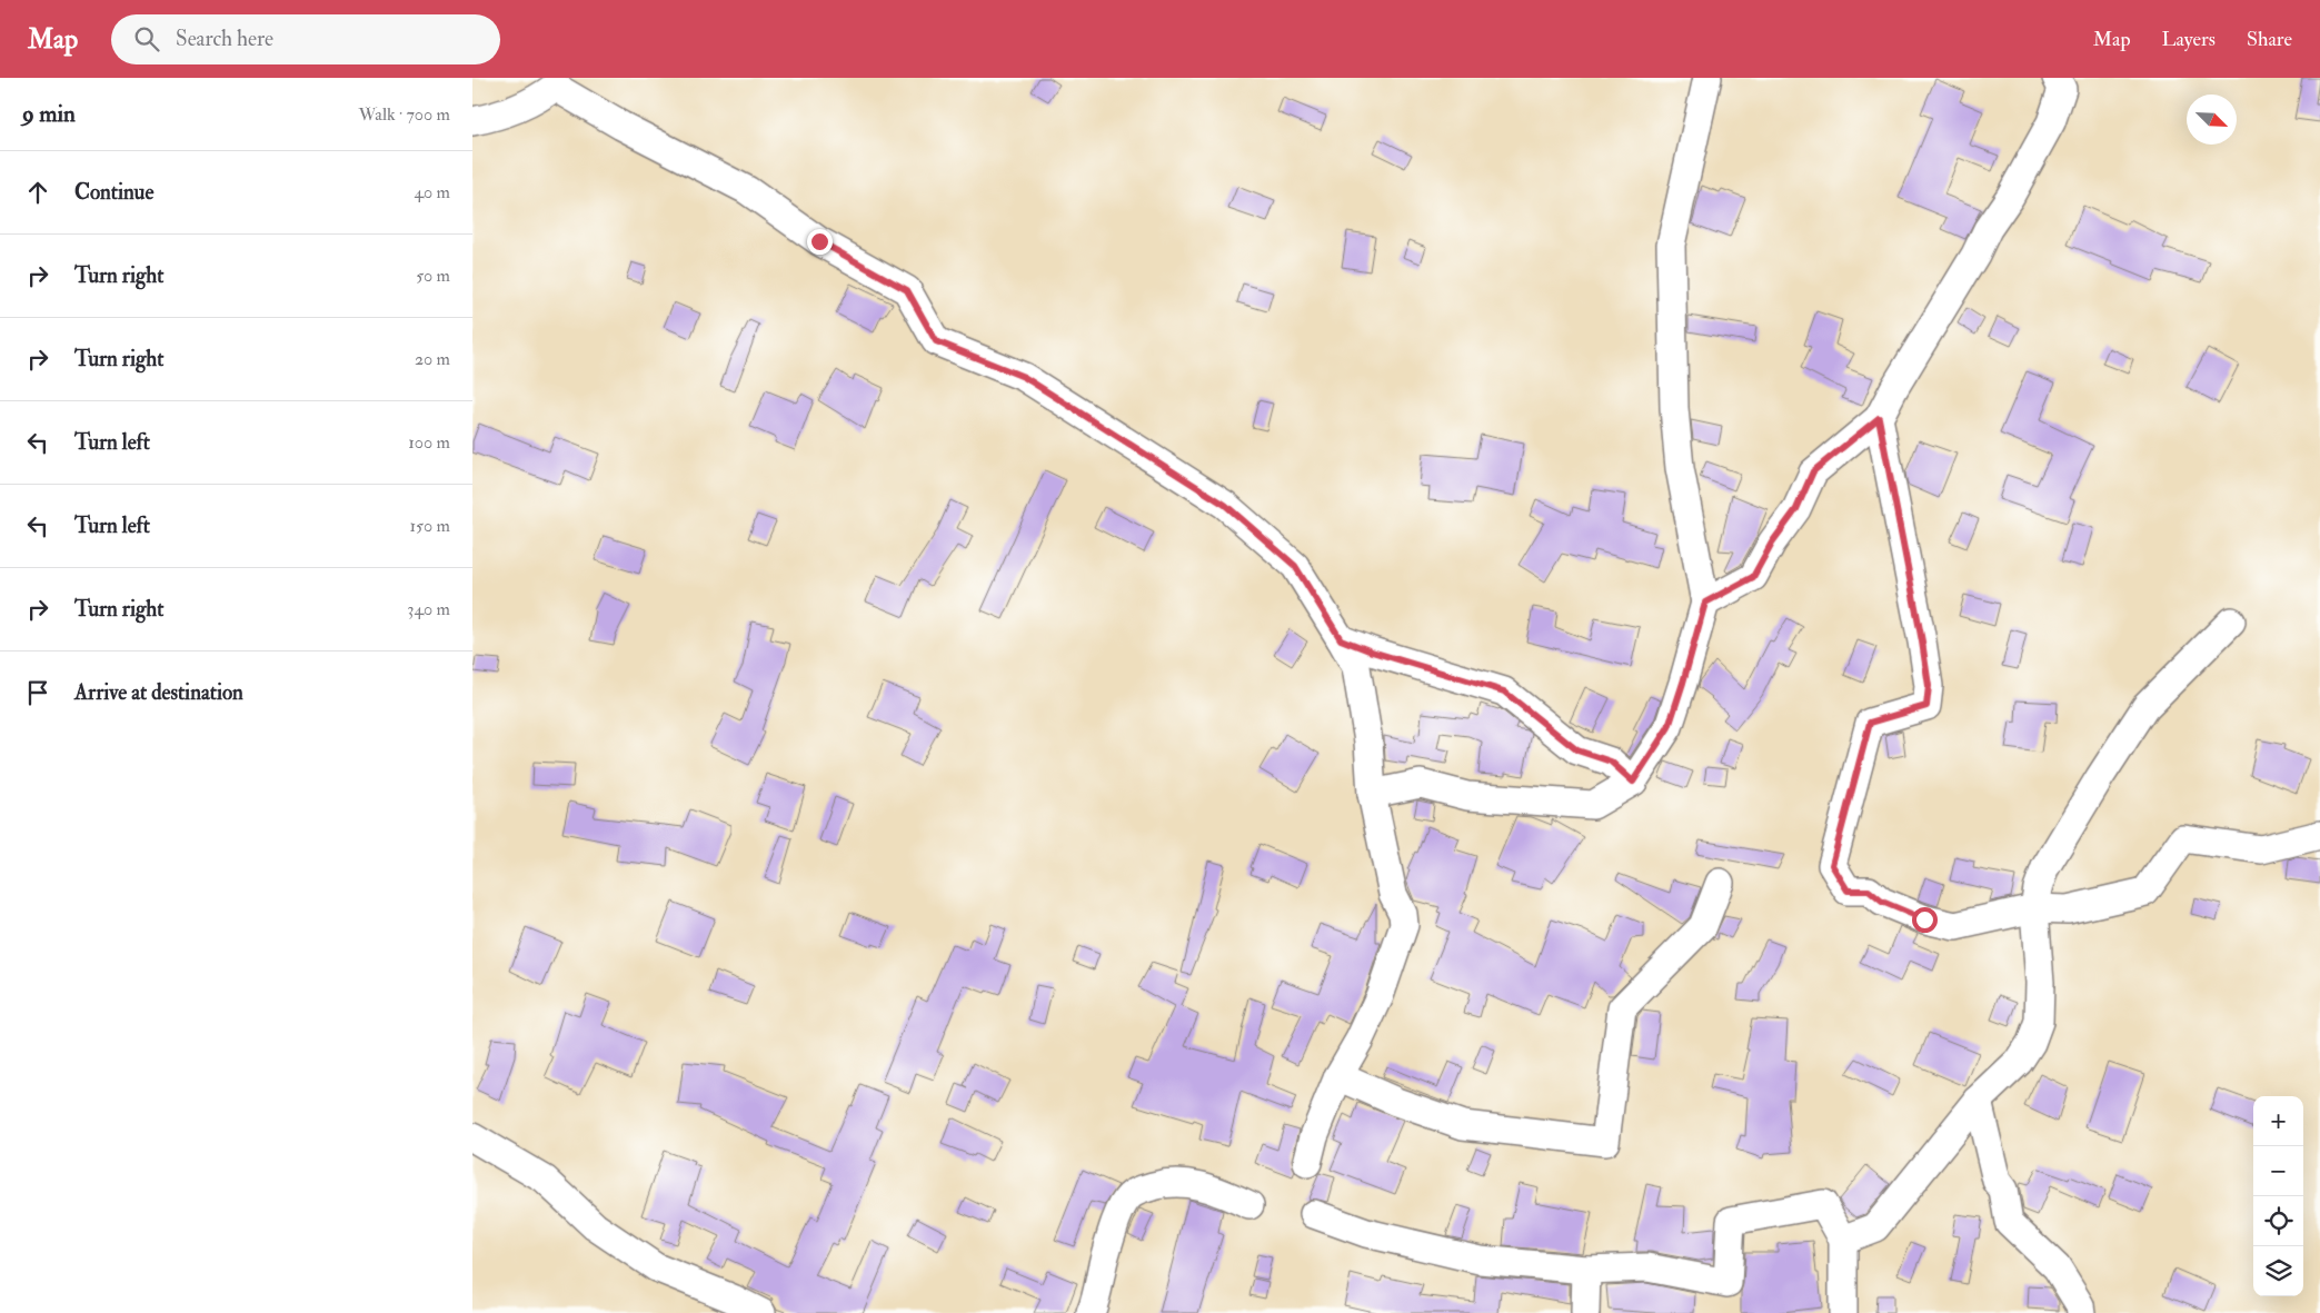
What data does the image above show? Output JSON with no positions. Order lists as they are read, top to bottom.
{
  "north": "bottom right",
  "page": {
    "header": "Map",
    "search": "Search here",
    "nav": ["Map", "Layers", "Share"],
    "heading": ["9 min", "Walk · 700 m"],
    "list": [
      ["Continue", "40 m"],
      ["Turn right", "50 m"],
      ["Turn right", "20 m"],
      ["Turn left", "100 m"],
      ["Turn left", "150 m"],
      ["Turn right", "340 m"],
      "Arrive at destination"
    ],
    "map_buttons": ["+", "−"]
  }
}
